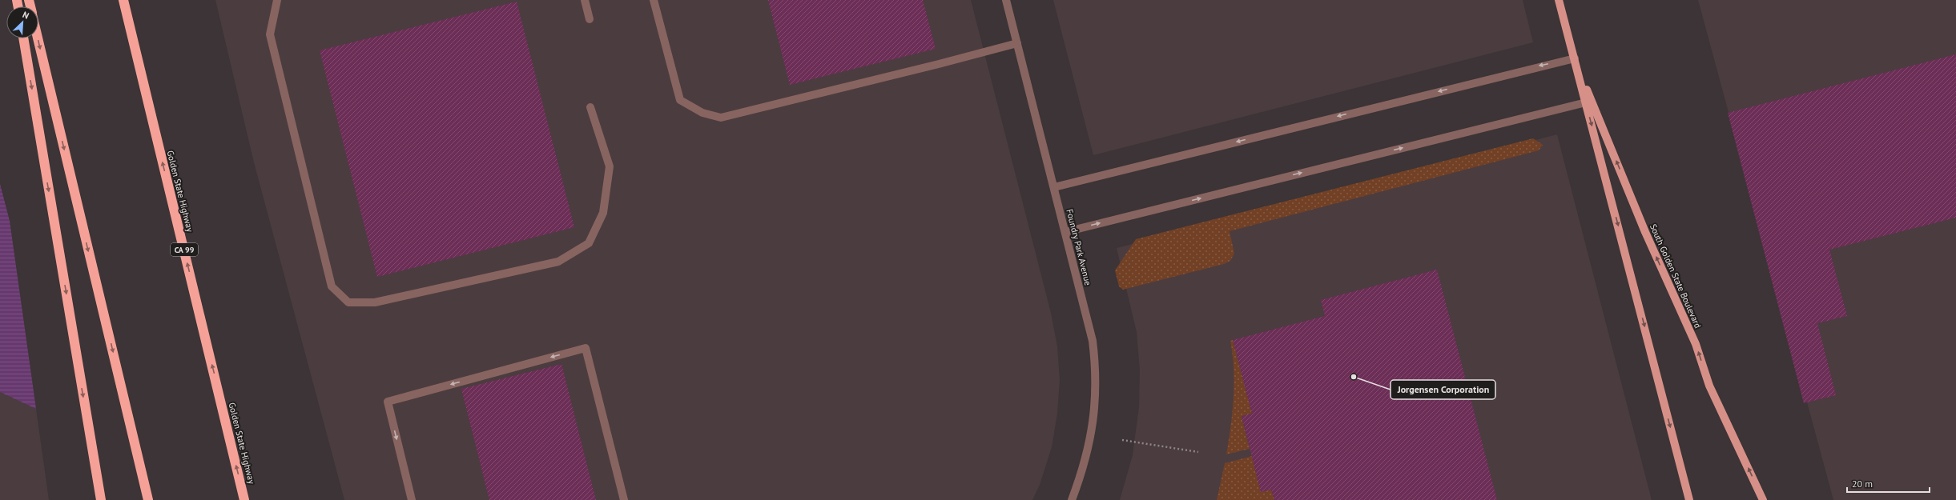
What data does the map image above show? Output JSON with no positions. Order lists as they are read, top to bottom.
{
  "streets": {
    "highway": ["Golden State Highway", "CA 99"],
    "main road": ["South Golden State Boulevard"],
    "street": ["Foundry Park Avenue"]
  },
  "one_way": ["Golden State Highway"],
  "places": ["Jorgensen Corporation"],
  "scale_bar": "20 m",
  "north": "top right"
}
